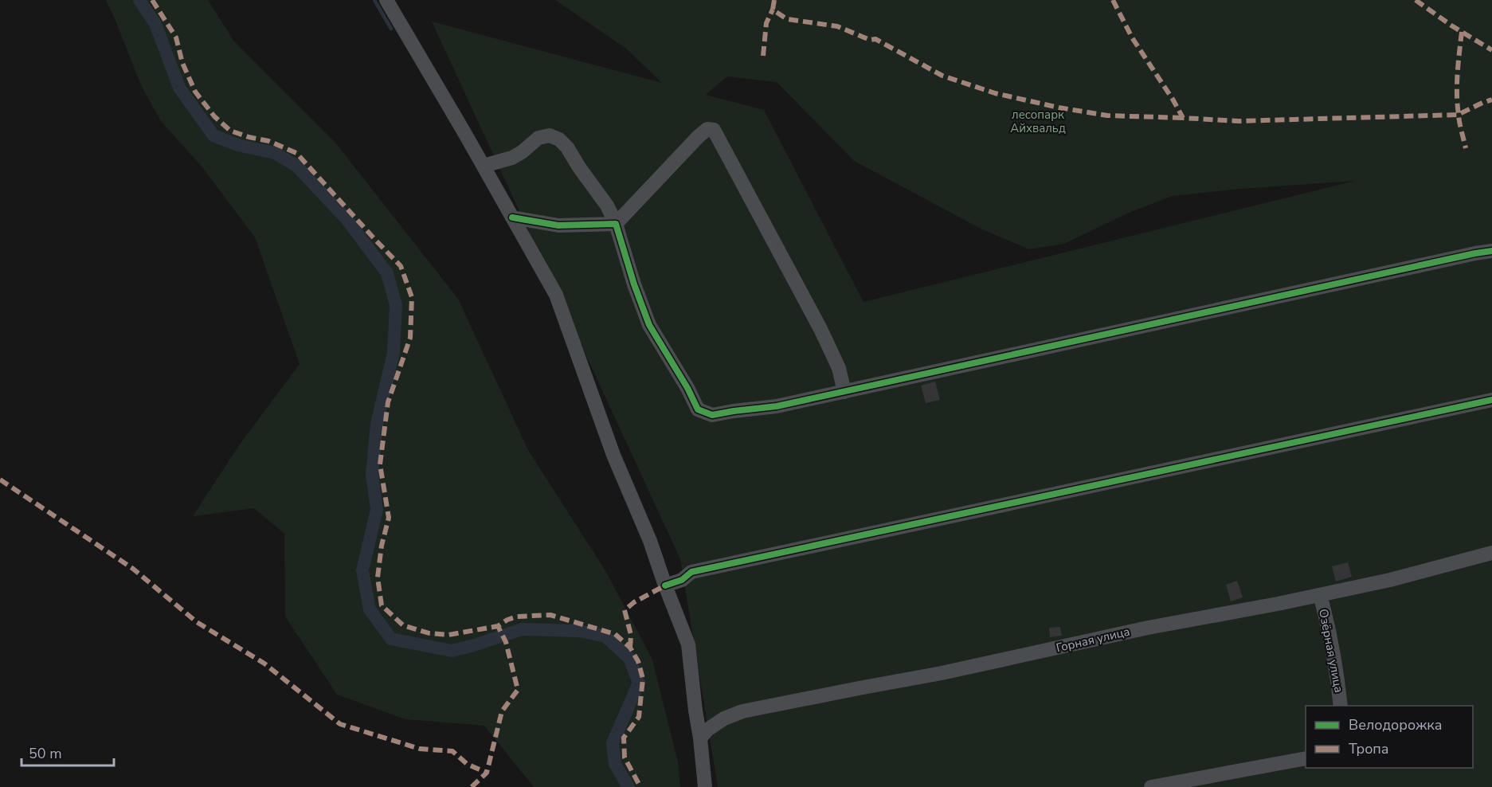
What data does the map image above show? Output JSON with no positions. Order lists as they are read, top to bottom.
{
  "streets": {
    "street": ["Горная улица", "Озёрная улица"]
  },
  "crossings": [
    ["Горная улица", "Озёрная улица"]
  ],
  "parks": ["лесопарк Айхвальд"],
  "legend": ["Велодорожка", "Тропа"],
  "scale_bar": "50 m"
}
